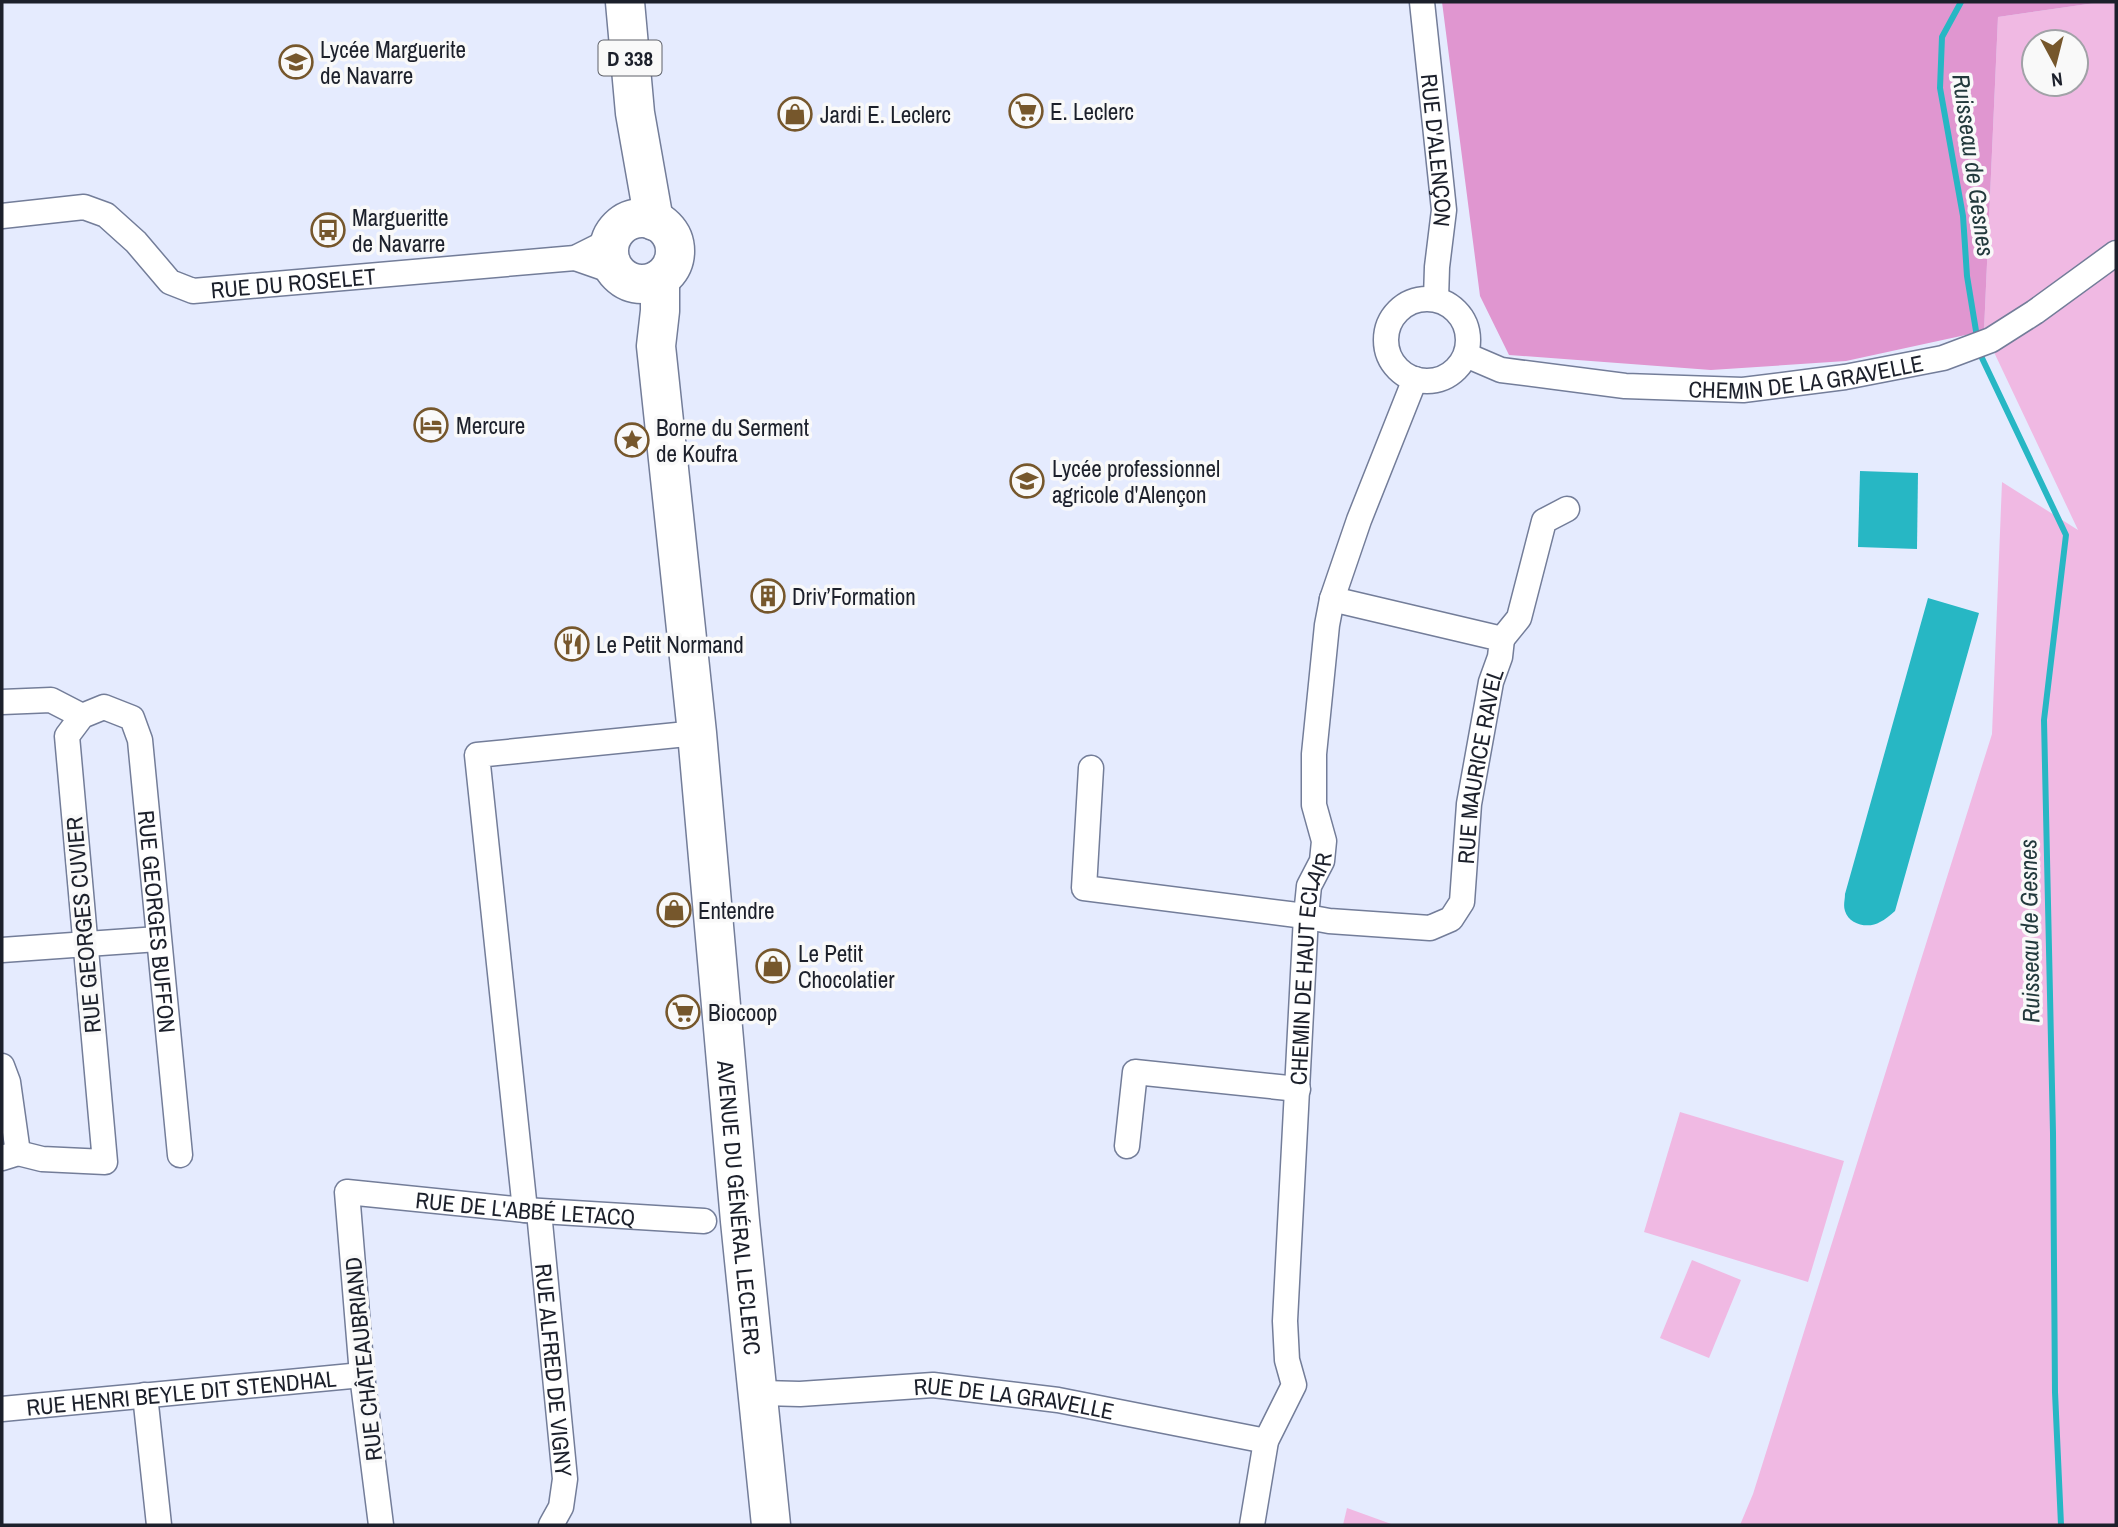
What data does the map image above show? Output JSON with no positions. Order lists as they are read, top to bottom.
{
  "streets": {
    "main road": ["D 338", "AVENUE DU GÉNÉRAL LECLERC"],
    "street": [
      "RUE D'ALENÇON",
      "RUE DU ROSELET",
      "CHEMIN DE LA GRAVELLE",
      "RUE MAURICE RAVEL",
      "RUE GEORGES BUFFON",
      "RUE GEORGES CUVIER",
      "CHEMIN DE HAUT ECLAIR",
      "RUE DE L'ABBÉ LETACQ",
      "RUE CHÂTEAUBRIAND",
      "RUE ALFRED DE VIGNY",
      "RUE HENRI BEYLE DIT STENDHAL",
      "RUE DE LA GRAVELLE"
    ]
  },
  "crossings": [
    ["D 338", "RUE DU ROSELET"],
    ["D 338", "AVENUE DU GÉNÉRAL LECLERC"],
    ["RUE D'ALENÇON", "CHEMIN DE LA GRAVELLE"],
    ["RUE D'ALENÇON", "CHEMIN DE HAUT ECLAIR"],
    ["RUE DU ROSELET", "AVENUE DU GÉNÉRAL LECLERC"],
    ["CHEMIN DE LA GRAVELLE", "CHEMIN DE HAUT ECLAIR"],
    ["RUE MAURICE RAVEL", "CHEMIN DE HAUT ECLAIR"],
    ["RUE GEORGES BUFFON", "RUE GEORGES CUVIER"],
    ["CHEMIN DE HAUT ECLAIR", "RUE DE LA GRAVELLE"],
    ["AVENUE DU GÉNÉRAL LECLERC", "RUE ALFRED DE VIGNY"],
    ["AVENUE DU GÉNÉRAL LECLERC", "RUE DE LA GRAVELLE"],
    ["RUE DE L'ABBÉ LETACQ", "RUE CHÂTEAUBRIAND"],
    ["RUE DE L'ABBÉ LETACQ", "RUE ALFRED DE VIGNY"],
    ["RUE CHÂTEAUBRIAND", "RUE HENRI BEYLE DIT STENDHAL"]
  ],
  "water": ["Ruisseau de Gesnes"],
  "places": {
    "school or university": ["Lycée Marguerite de Navarre", "Lycée professionnel agricole d'Alençon"],
    "supermarket": ["E. Leclerc", "Biocoop"],
    "shop": ["Jardi E. Leclerc", "Entendre", "Le Petit Chocolatier"],
    "bus stop": ["Margueritte de Navarre"],
    "hotel": ["Mercure"],
    "place": ["Borne du Serment de Koufra"],
    "building": ["Driv’Formation"],
    "restaurant": ["Le Petit Normand"]
  },
  "north": "bottom"
}
